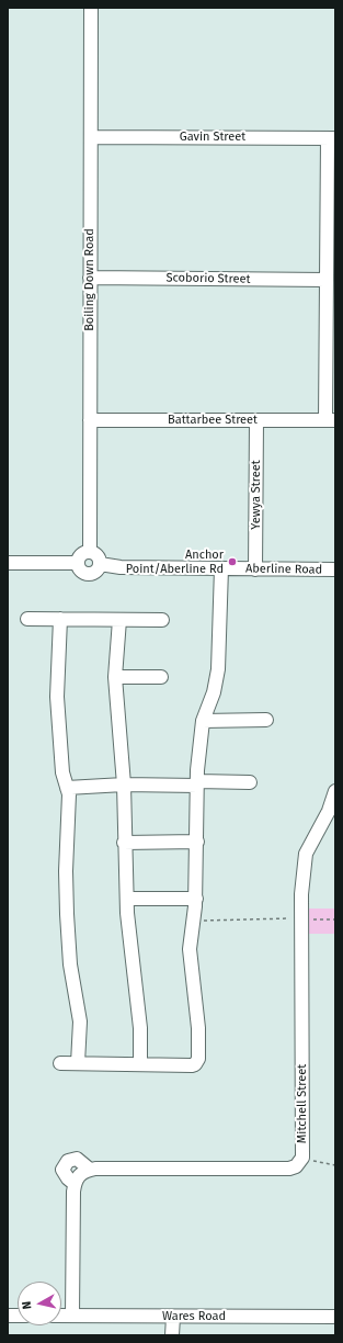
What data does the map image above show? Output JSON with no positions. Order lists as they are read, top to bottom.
{
  "streets": {
    "street": [
      "Gavin Street",
      "Scoborio Street",
      "Boiling Down Road",
      "Battarbee Street",
      "Yewya Street",
      "Aberline Road",
      "Mitchell Street",
      "Wares Road"
    ]
  },
  "crossings": [
    ["Gavin Street", "Boiling Down Road"],
    ["Scoborio Street", "Boiling Down Road"],
    ["Boiling Down Road", "Battarbee Street"],
    ["Boiling Down Road", "Aberline Road"],
    ["Battarbee Street", "Yewya Street"],
    ["Yewya Street", "Aberline Road"],
    ["Mitchell Street", "Wares Road"]
  ],
  "places": ["Anchor Point/Aberline Rd"],
  "north": "left"
}
